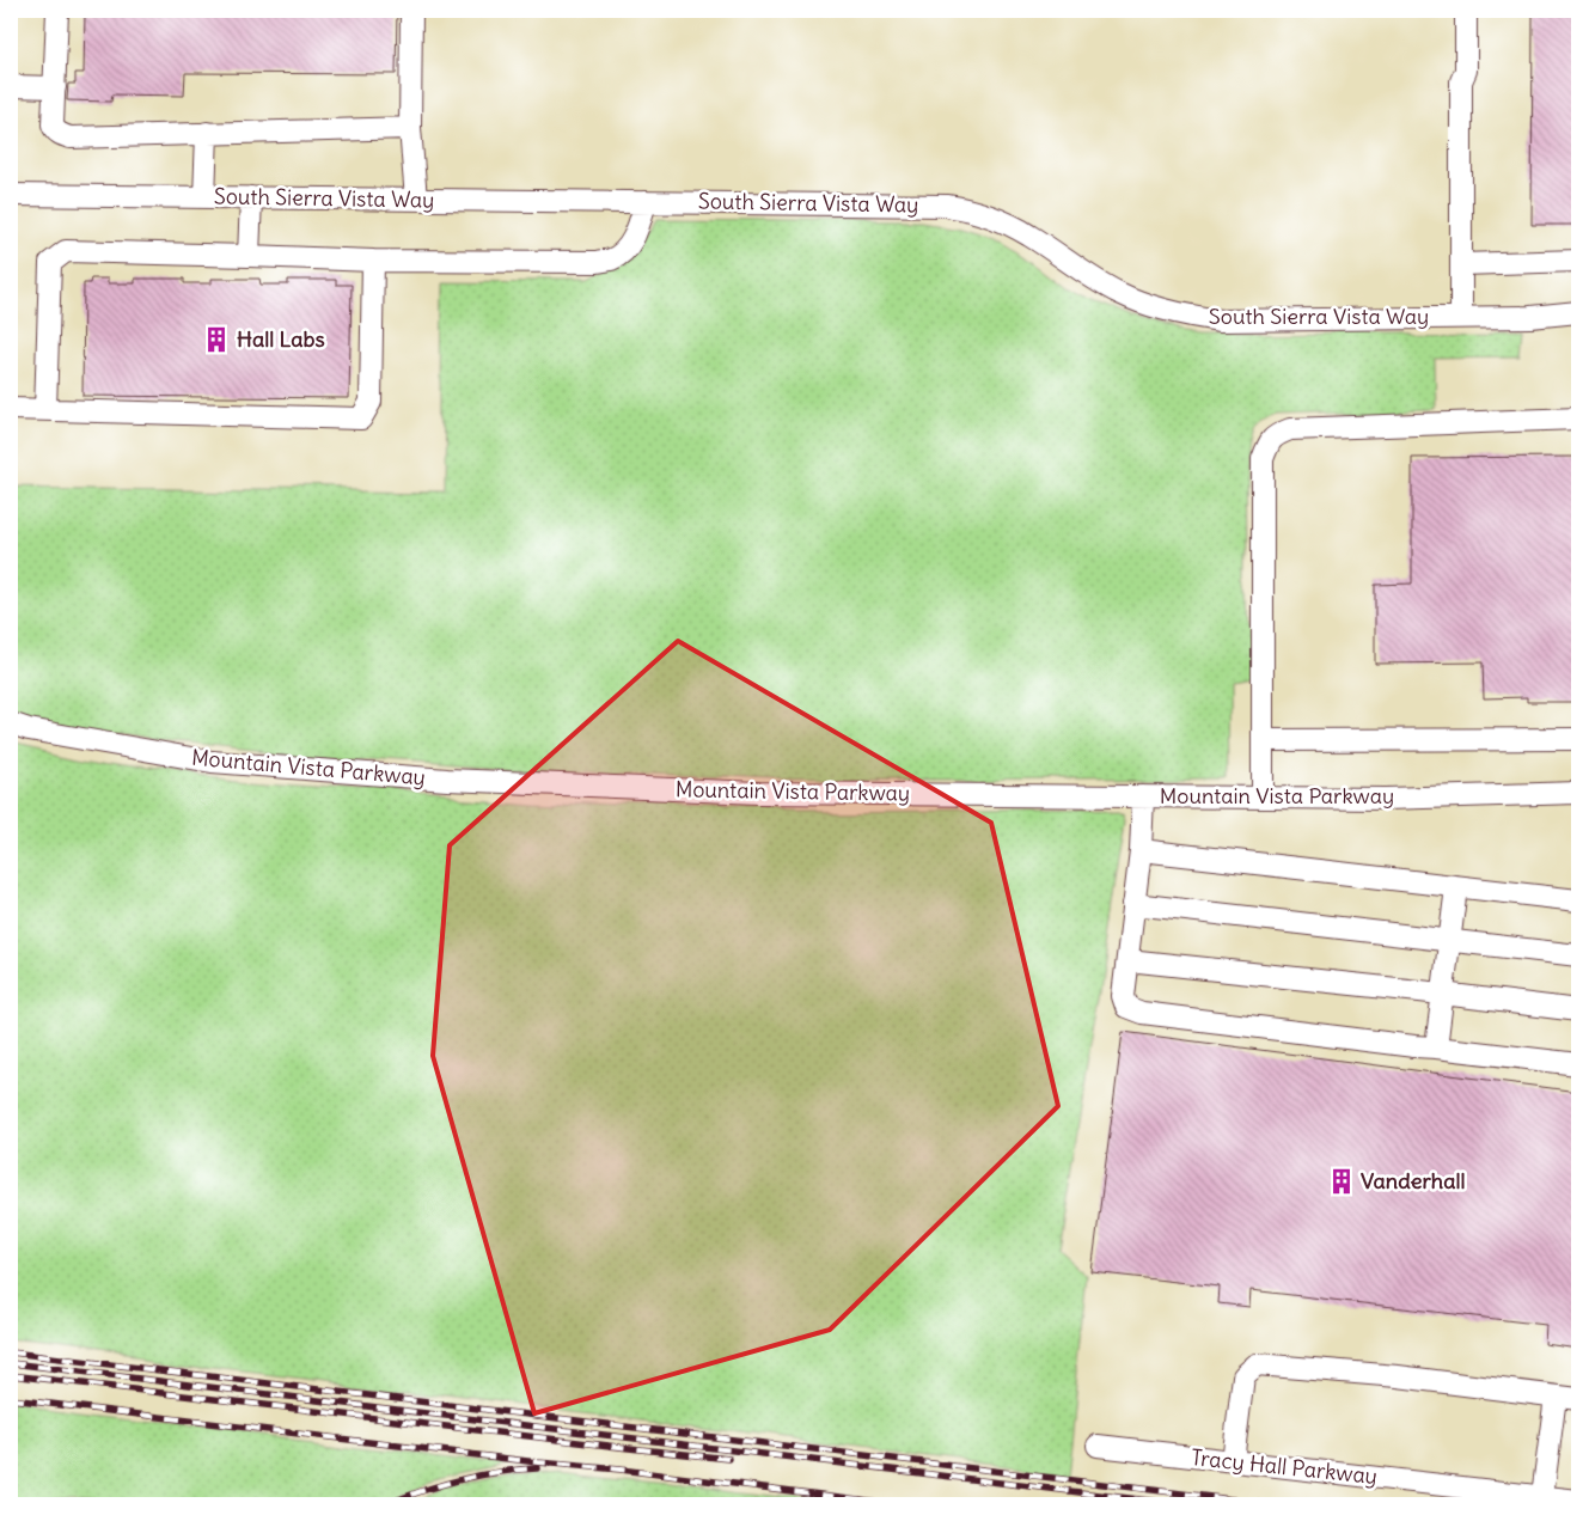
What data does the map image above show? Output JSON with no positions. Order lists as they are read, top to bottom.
{
  "streets": {
    "street": ["South Sierra Vista Way", "Mountain Vista Parkway", "Tracy Hall Parkway"]
  },
  "places": {
    "building": ["Hall Labs", "Vanderhall"]
  }
}
